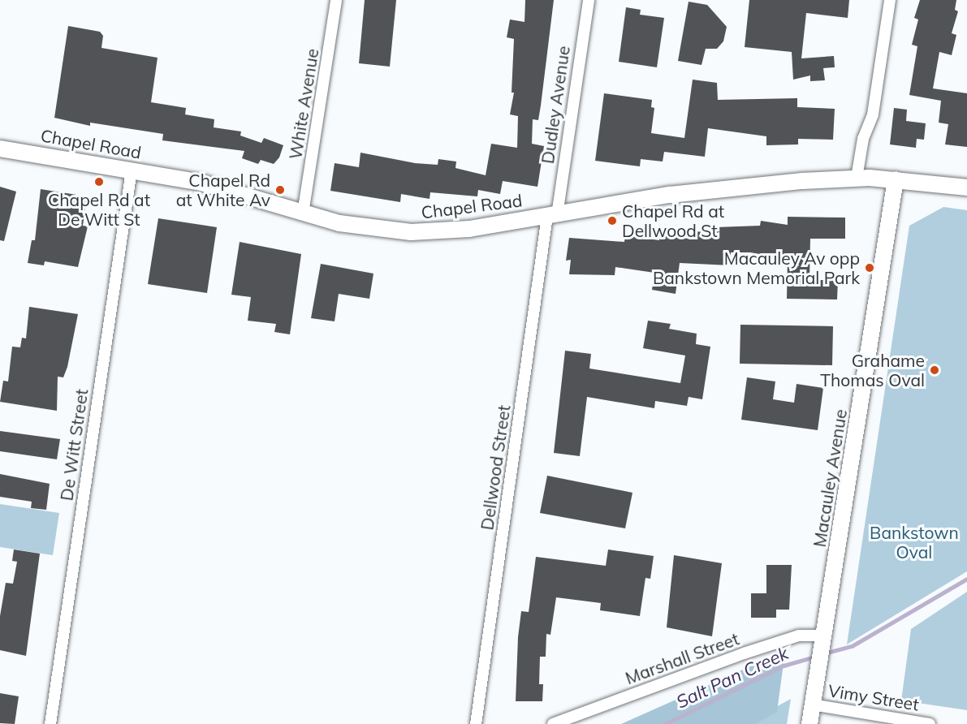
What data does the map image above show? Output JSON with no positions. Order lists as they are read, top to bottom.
{
  "streets": {
    "main road": ["Chapel Road", "Macauley Avenue"],
    "street": [
      "White Avenue",
      "Dudley Avenue",
      "De Witt Street",
      "Dellwood Street",
      "Marshall Street",
      "Vimy Street"
    ]
  },
  "crossings": [
    ["White Avenue", "Chapel Road"],
    ["Dudley Avenue", "Chapel Road"],
    ["Dudley Avenue", "Dellwood Street"],
    ["Chapel Road", "De Witt Street"],
    ["Chapel Road", "Dellwood Street"],
    ["Chapel Road", "Macauley Avenue"],
    ["Macauley Avenue", "Marshall Street"],
    ["Macauley Avenue", "Vimy Street"]
  ],
  "water": ["Salt Pan Creek"],
  "parks": ["Bankstown Oval"],
  "places": [
    "Chapel Rd at De Witt St",
    "Chapel Rd at White Av",
    "Chapel Rd at Dellwood St",
    "Macauley Av opp Bankstown Memorial Park",
    "Grahame Thomas Oval"
  ]
}
